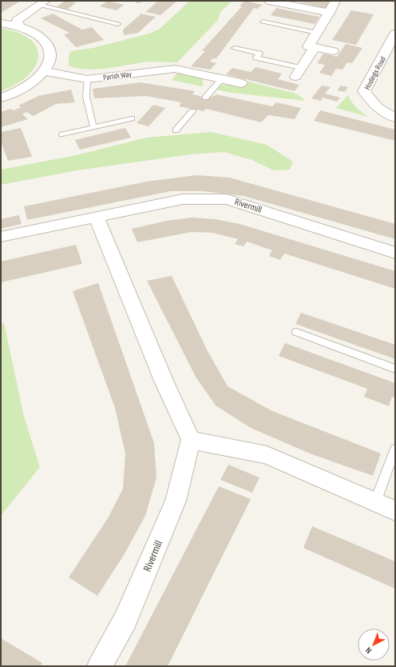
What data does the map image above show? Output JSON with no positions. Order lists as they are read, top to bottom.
{
  "streets": {
    "street": ["Hodings Road", "Parish Way", "Rivermill"]
  },
  "north": "bottom left"
}
